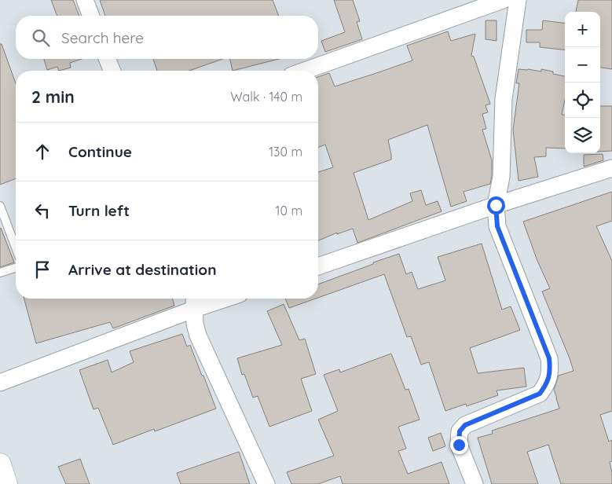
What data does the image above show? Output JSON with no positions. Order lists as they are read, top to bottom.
{
  "page": {
    "map_buttons": ["+", "−"],
    "search": "Search here",
    "heading": ["2 min", "Walk · 140 m"],
    "list": [
      ["Continue", "130 m"],
      ["Turn left", "10 m"],
      "Arrive at destination"
    ]
  }
}
